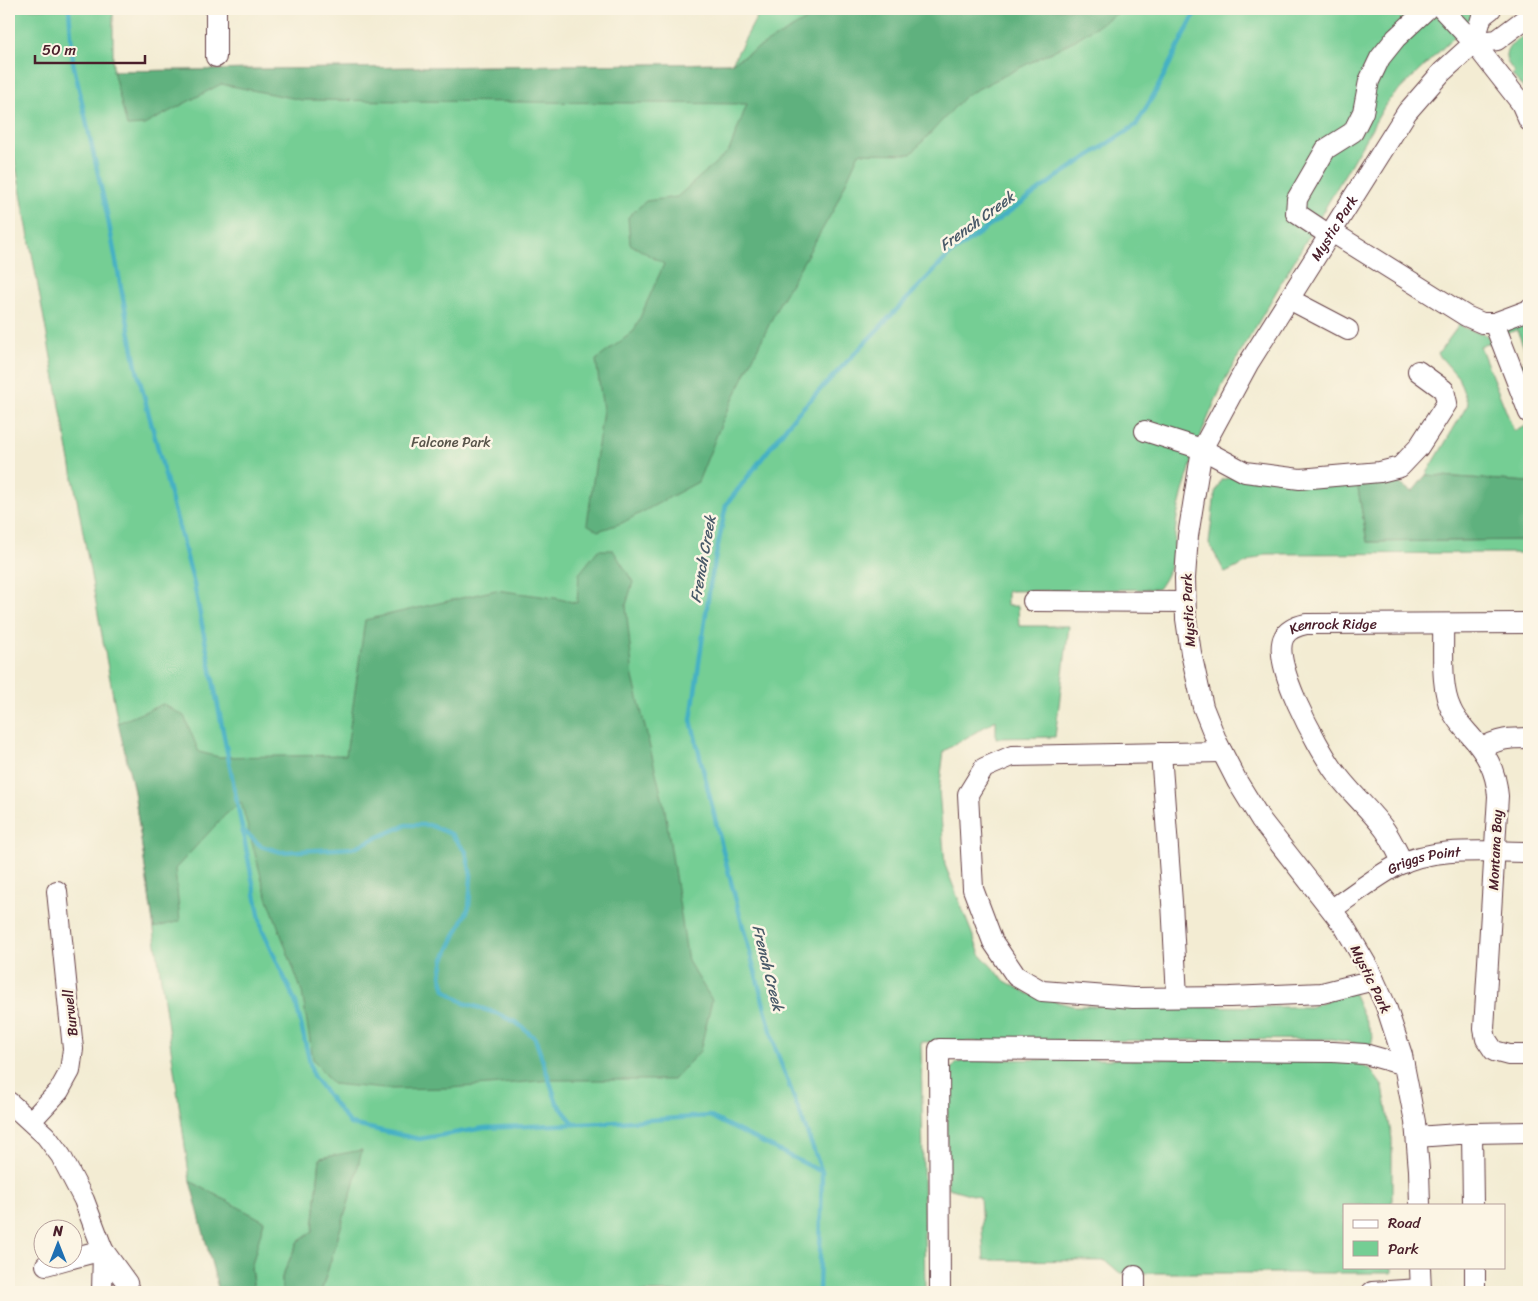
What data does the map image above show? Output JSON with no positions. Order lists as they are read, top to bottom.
{
  "streets": {
    "street": [
      "Mystic Park",
      "Kenrock Ridge",
      "Montana Bay",
      "Griggs Point",
      "Burwell"
    ]
  },
  "crossings": [
    ["Mystic Park", "Griggs Point"],
    ["Kenrock Ridge", "Montana Bay"],
    ["Kenrock Ridge", "Griggs Point"],
    ["Montana Bay", "Griggs Point"]
  ],
  "water": ["French Creek"],
  "parks": ["Falcone Park"],
  "legend": ["Road", "Park"],
  "scale_bar": "50 m",
  "north": "top"
}
